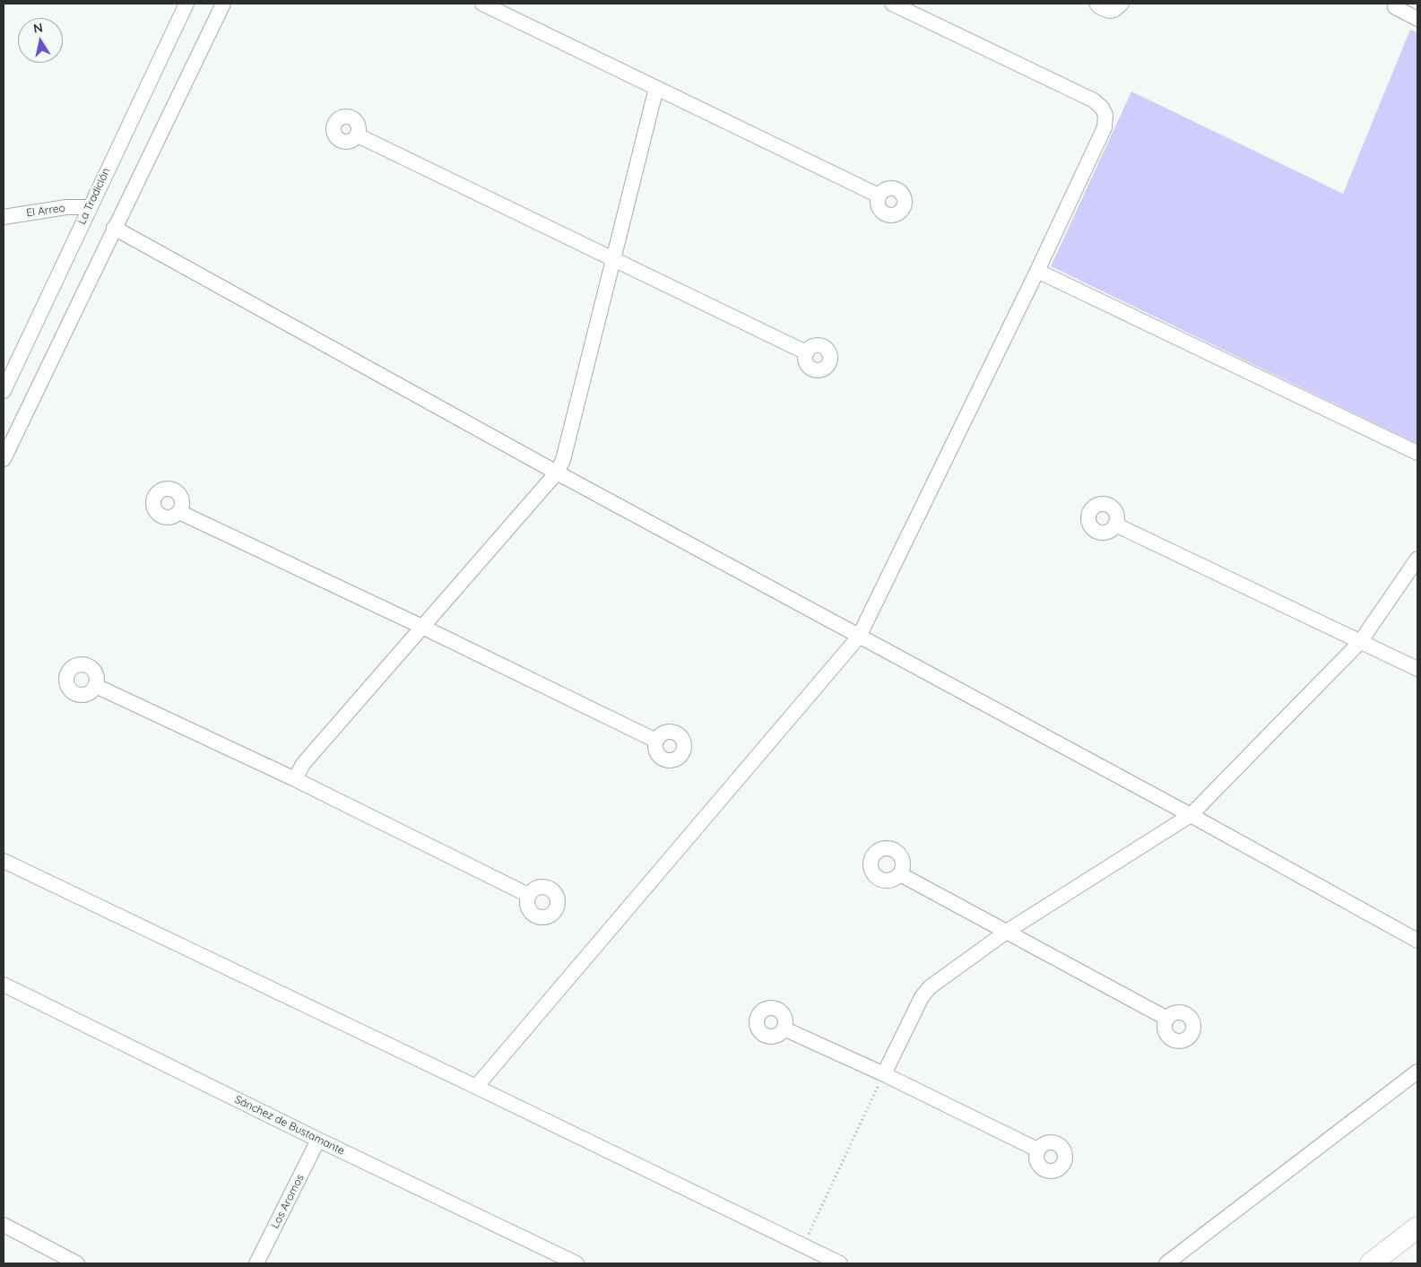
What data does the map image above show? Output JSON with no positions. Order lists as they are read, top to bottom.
{
  "streets": {
    "street": [
      "La Tradición",
      "El Arreo",
      "Sánchez de Bustamante",
      "Los Aromos"
    ]
  },
  "crossings": [
    ["La Tradición", "El Arreo"],
    ["Sánchez de Bustamante", "Los Aromos"]
  ],
  "north": "top"
}
